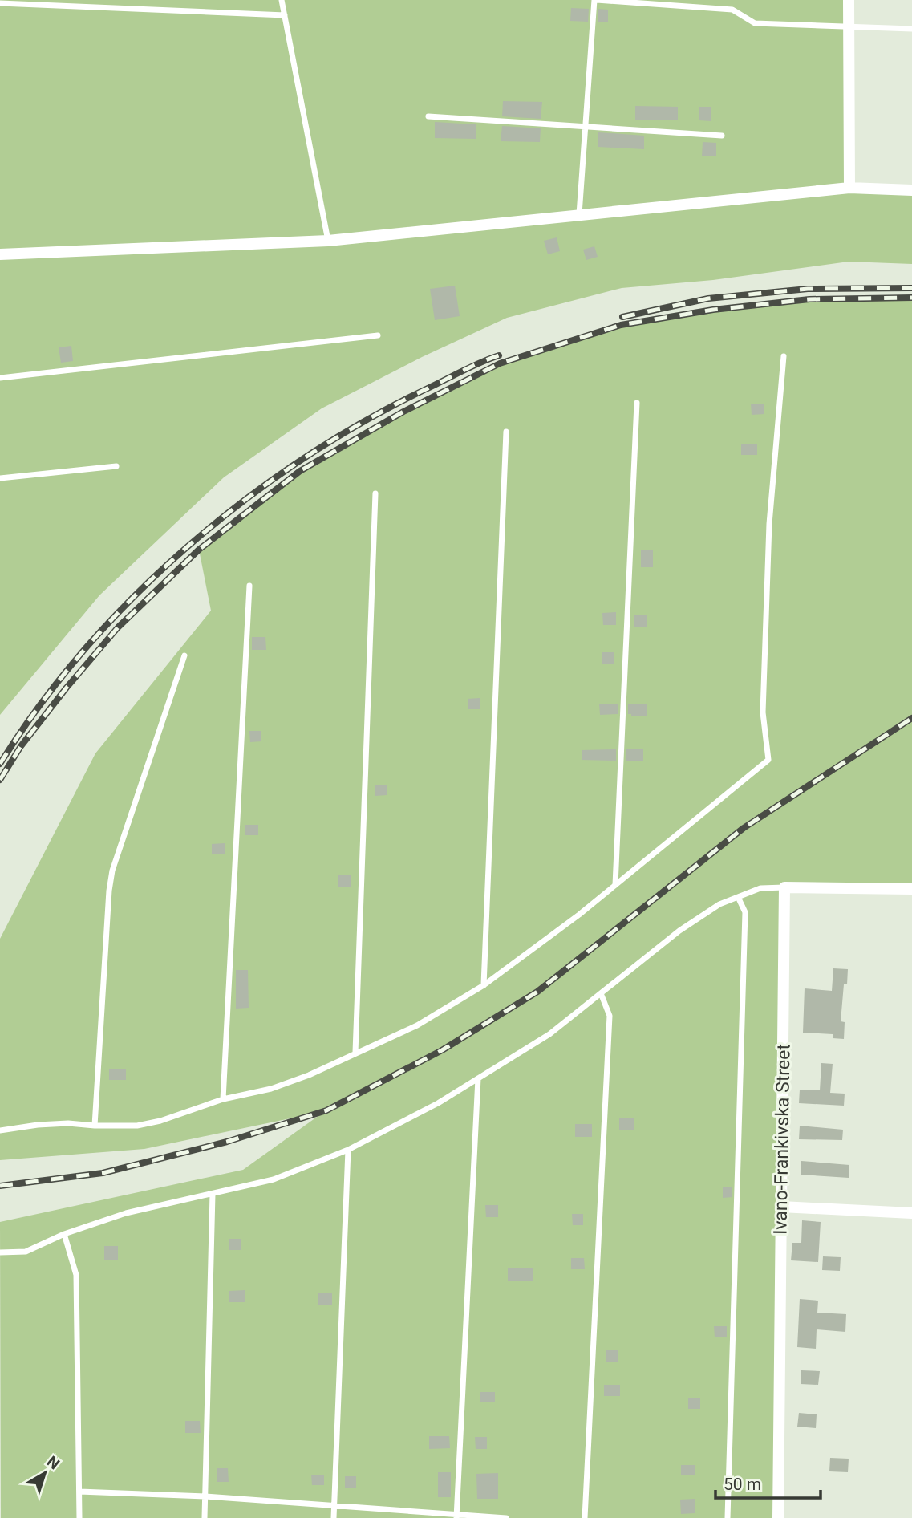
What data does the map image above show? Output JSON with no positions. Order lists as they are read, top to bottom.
{
  "streets": {
    "street": ["Ivano-Frankivska Street"]
  },
  "scale_bar": "50 m",
  "north": "top right"
}
